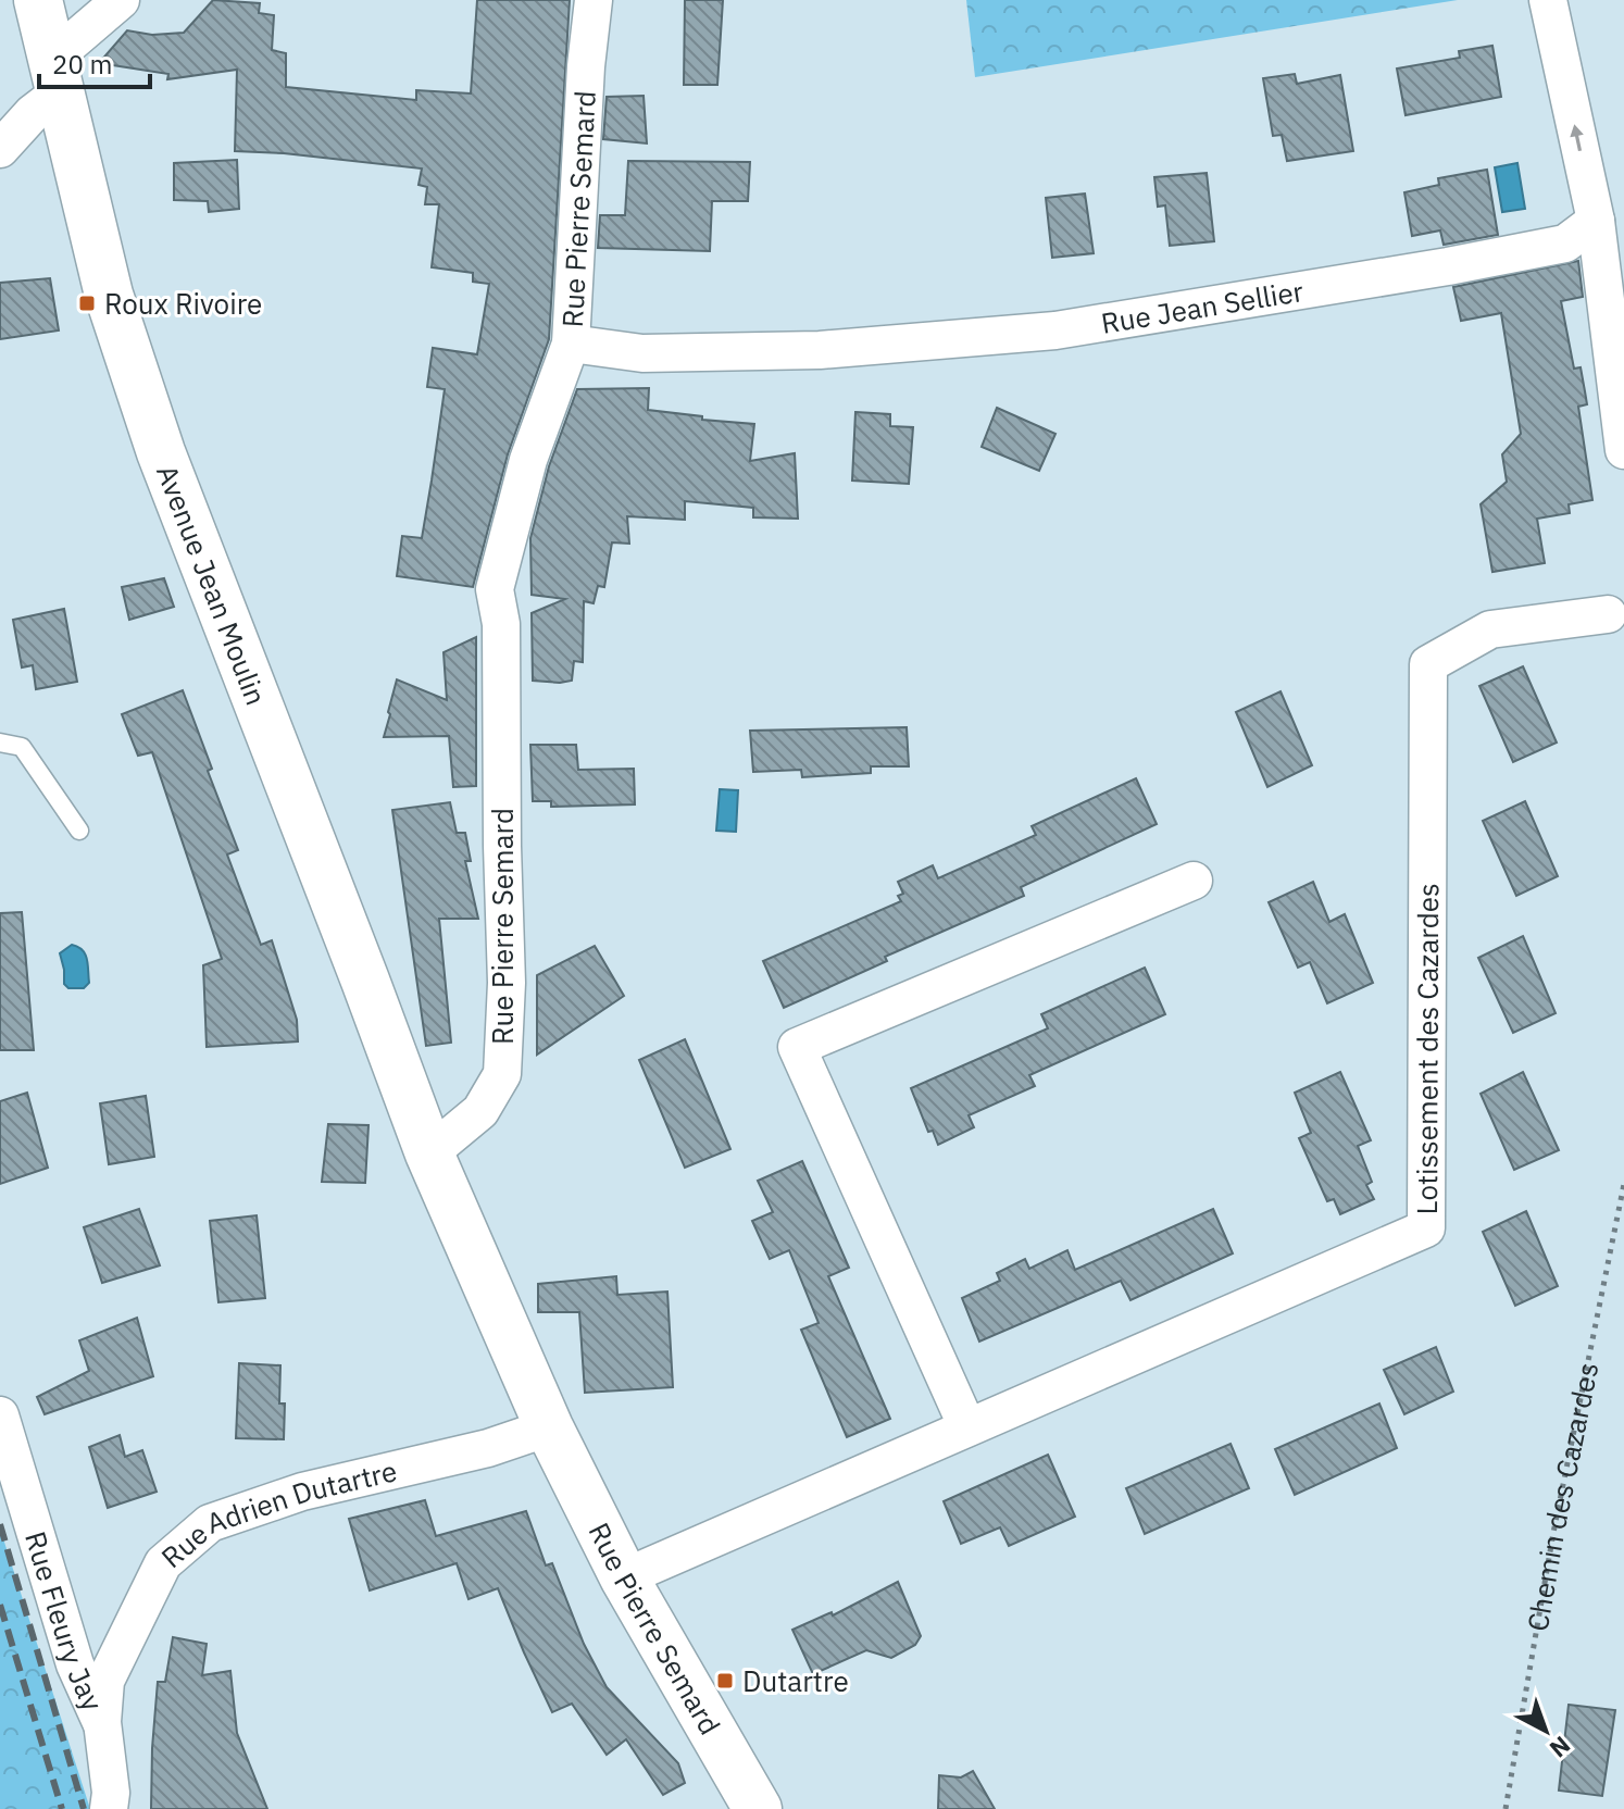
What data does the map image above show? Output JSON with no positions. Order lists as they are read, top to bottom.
{
  "streets": {
    "main road": ["Rue Pierre Semard", "Avenue Jean Moulin"],
    "street": [
      "Rue Jean Sellier",
      "Lotissement des Cazardes",
      "Rue Adrien Dutartre",
      "Rue Fleury Jay"
    ],
    "path": ["Chemin des Cazardes"]
  },
  "crossings": [
    ["Rue Pierre Semard", "Rue Jean Sellier"],
    ["Rue Pierre Semard", "Avenue Jean Moulin"],
    ["Rue Pierre Semard", "Lotissement des Cazardes"],
    ["Rue Pierre Semard", "Rue Adrien Dutartre"],
    ["Rue Adrien Dutartre", "Rue Fleury Jay"]
  ],
  "places": {
    "transit": ["Roux Rivoire", "Dutartre"]
  },
  "scale_bar": "20 m",
  "north": "bottom right"
}
